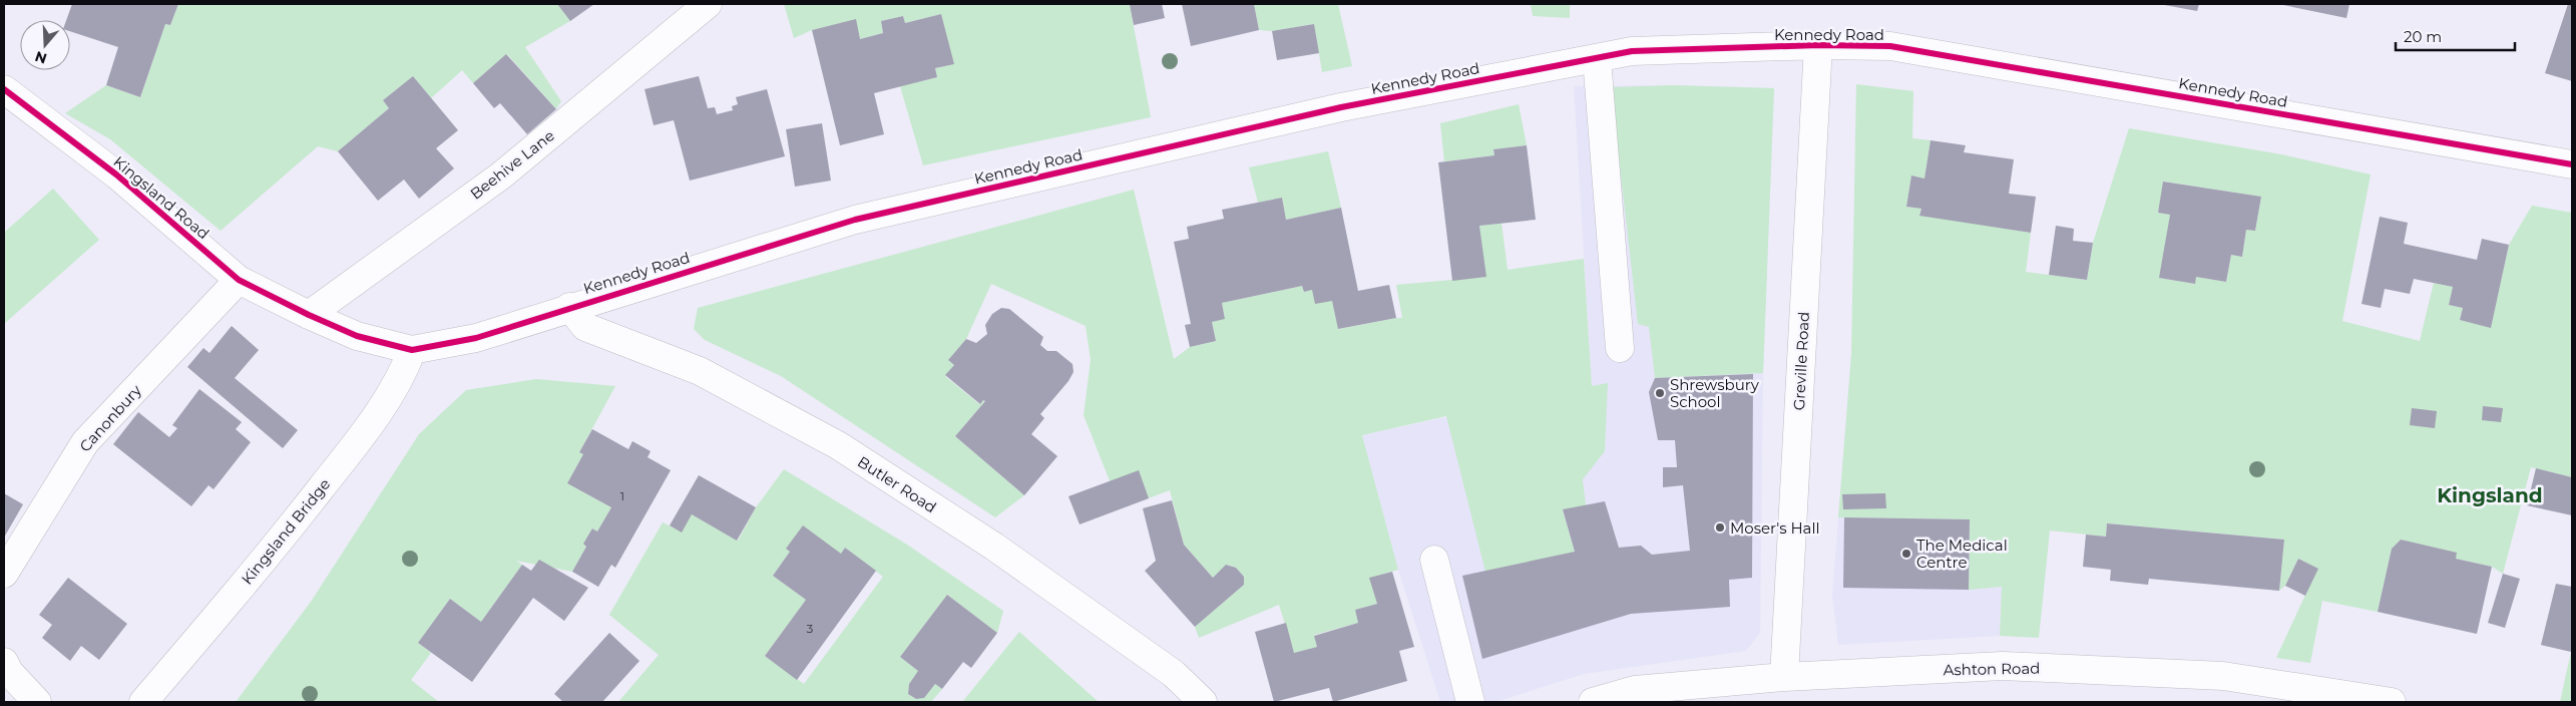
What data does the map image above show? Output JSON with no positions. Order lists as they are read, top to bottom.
{
  "streets": {
    "street": [
      "Kennedy Road",
      "Beehive Lane",
      "Kingsland Road",
      "Greville Road",
      "Canonbury",
      "Butler Road",
      "Kingsland Bridge",
      "Ashton Road"
    ]
  },
  "crossings": [
    ["Kennedy Road", "Beehive Lane"],
    ["Kennedy Road", "Kingsland Road"],
    ["Kennedy Road", "Greville Road"],
    ["Kennedy Road", "Butler Road"],
    ["Kennedy Road", "Kingsland Bridge"],
    ["Beehive Lane", "Kingsland Road"],
    ["Kingsland Road", "Canonbury"],
    ["Greville Road", "Ashton Road"]
  ],
  "districts": ["Kingsland"],
  "places": ["Shrewsbury School", "Moser's Hall", "The Medical Centre"],
  "house_numbers": ["1", "3"],
  "scale_bar": "20 m",
  "north": "bottom"
}
